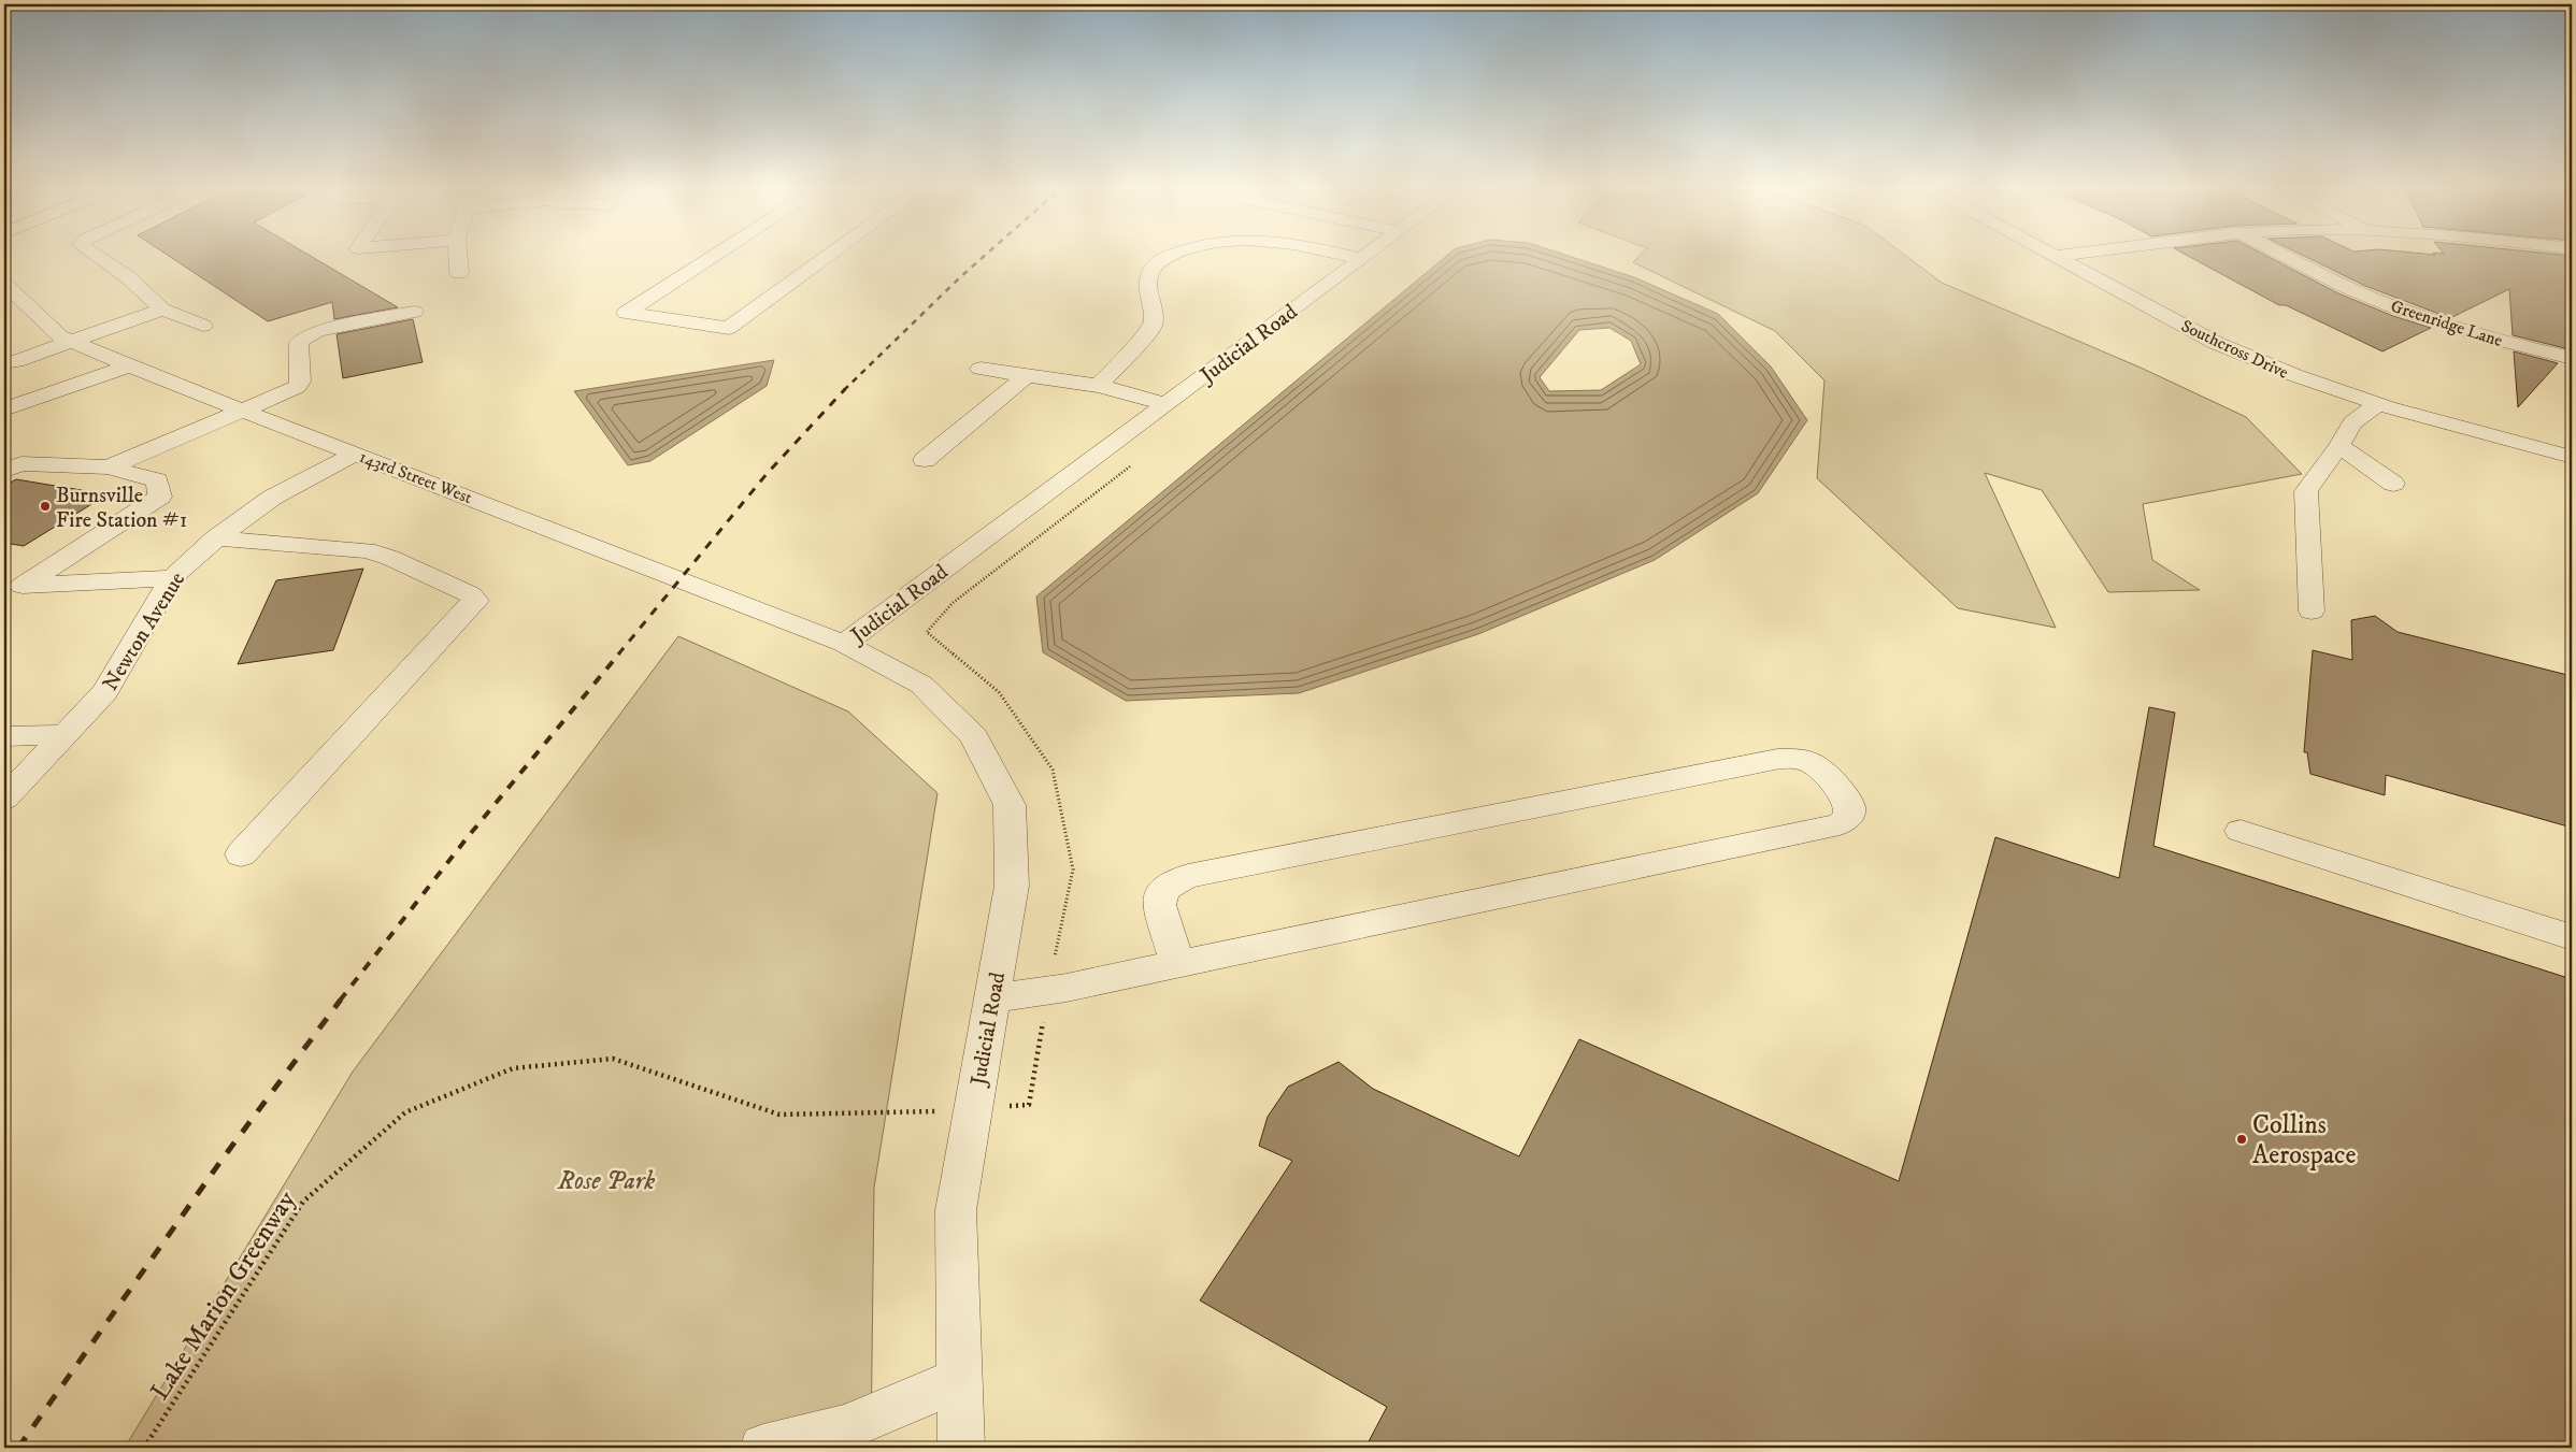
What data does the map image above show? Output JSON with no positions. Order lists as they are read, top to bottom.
{
  "streets": {
    "street": [
      "Greenridge Lane",
      "Judicial Road",
      "Southcross Drive",
      "143rd Street West",
      "Newton Avenue"
    ],
    "path": ["Lake Marion Greenway"]
  },
  "crossings": [
    ["Judicial Road", "143rd Street West"],
    ["Judicial Road", "Lake Marion Greenway"],
    ["143rd Street West", "Newton Avenue"]
  ],
  "parks": ["Rose Park"],
  "places": ["Burnsville Fire Station #1", "Collins Aerospace"]
}
